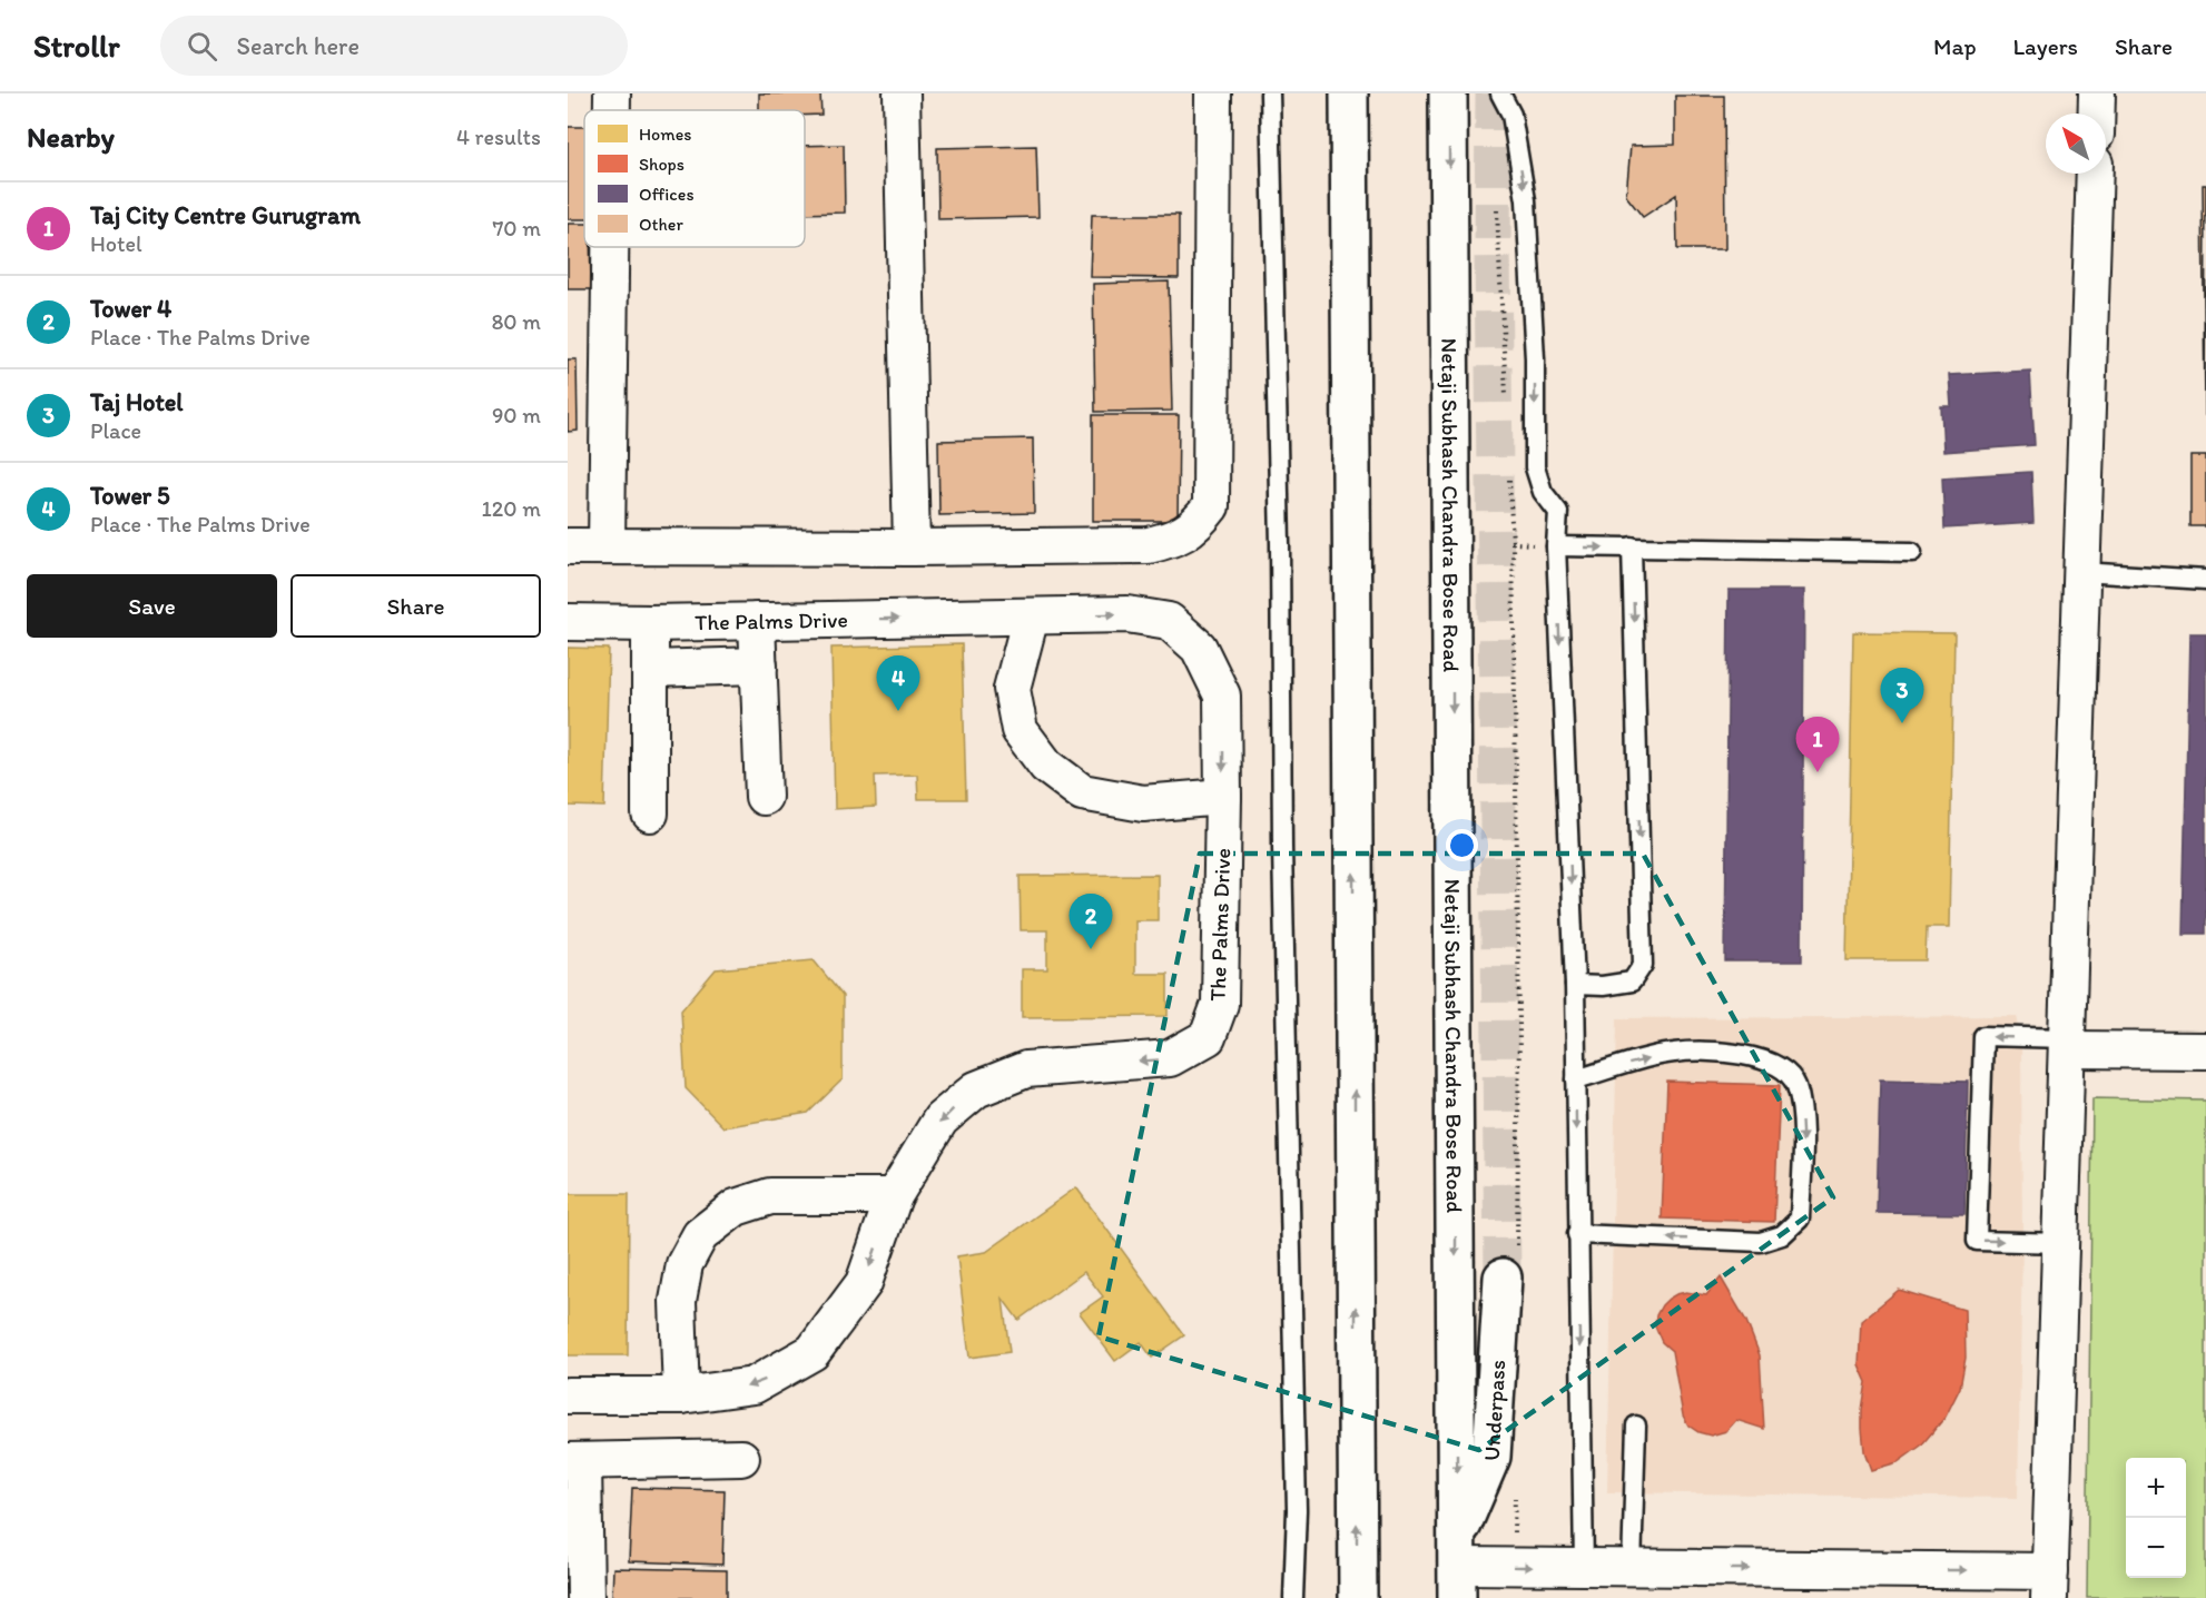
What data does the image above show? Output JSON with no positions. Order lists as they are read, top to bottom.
{
  "streets": {
    "main road": ["Netaji Subhash Chandra Bose Road", "Underpass"],
    "street": ["The Palms Drive"]
  },
  "crossings": [
    ["Netaji Subhash Chandra Bose Road", "Underpass"]
  ],
  "legend": [
    "Homes",
    "Shops",
    "Offices",
    "Other"
  ],
  "north": "top left",
  "page": {
    "header": "Strollr",
    "search": "Search here",
    "nav": ["Map", "Layers", "Share"],
    "heading": ["Nearby", "4 results"],
    "list": [
      {
        "mark": "1",
        "name": "Taj City Centre Gurugram",
        "note": "Hotel",
        "value": "70 m"
      },
      {
        "mark": "2",
        "name": "Tower 4",
        "note": "Place · The Palms Drive",
        "value": "80 m"
      },
      {
        "mark": "3",
        "name": "Taj Hotel",
        "note": "Place",
        "value": "90 m"
      },
      {
        "mark": "4",
        "name": "Tower 5",
        "note": "Place · The Palms Drive",
        "value": "120 m"
      }
    ],
    "buttons": ["Save", "Share"],
    "pins": [
      "4",
      "3",
      "1",
      "2"
    ],
    "map_buttons": ["+", "−"]
  }
}
